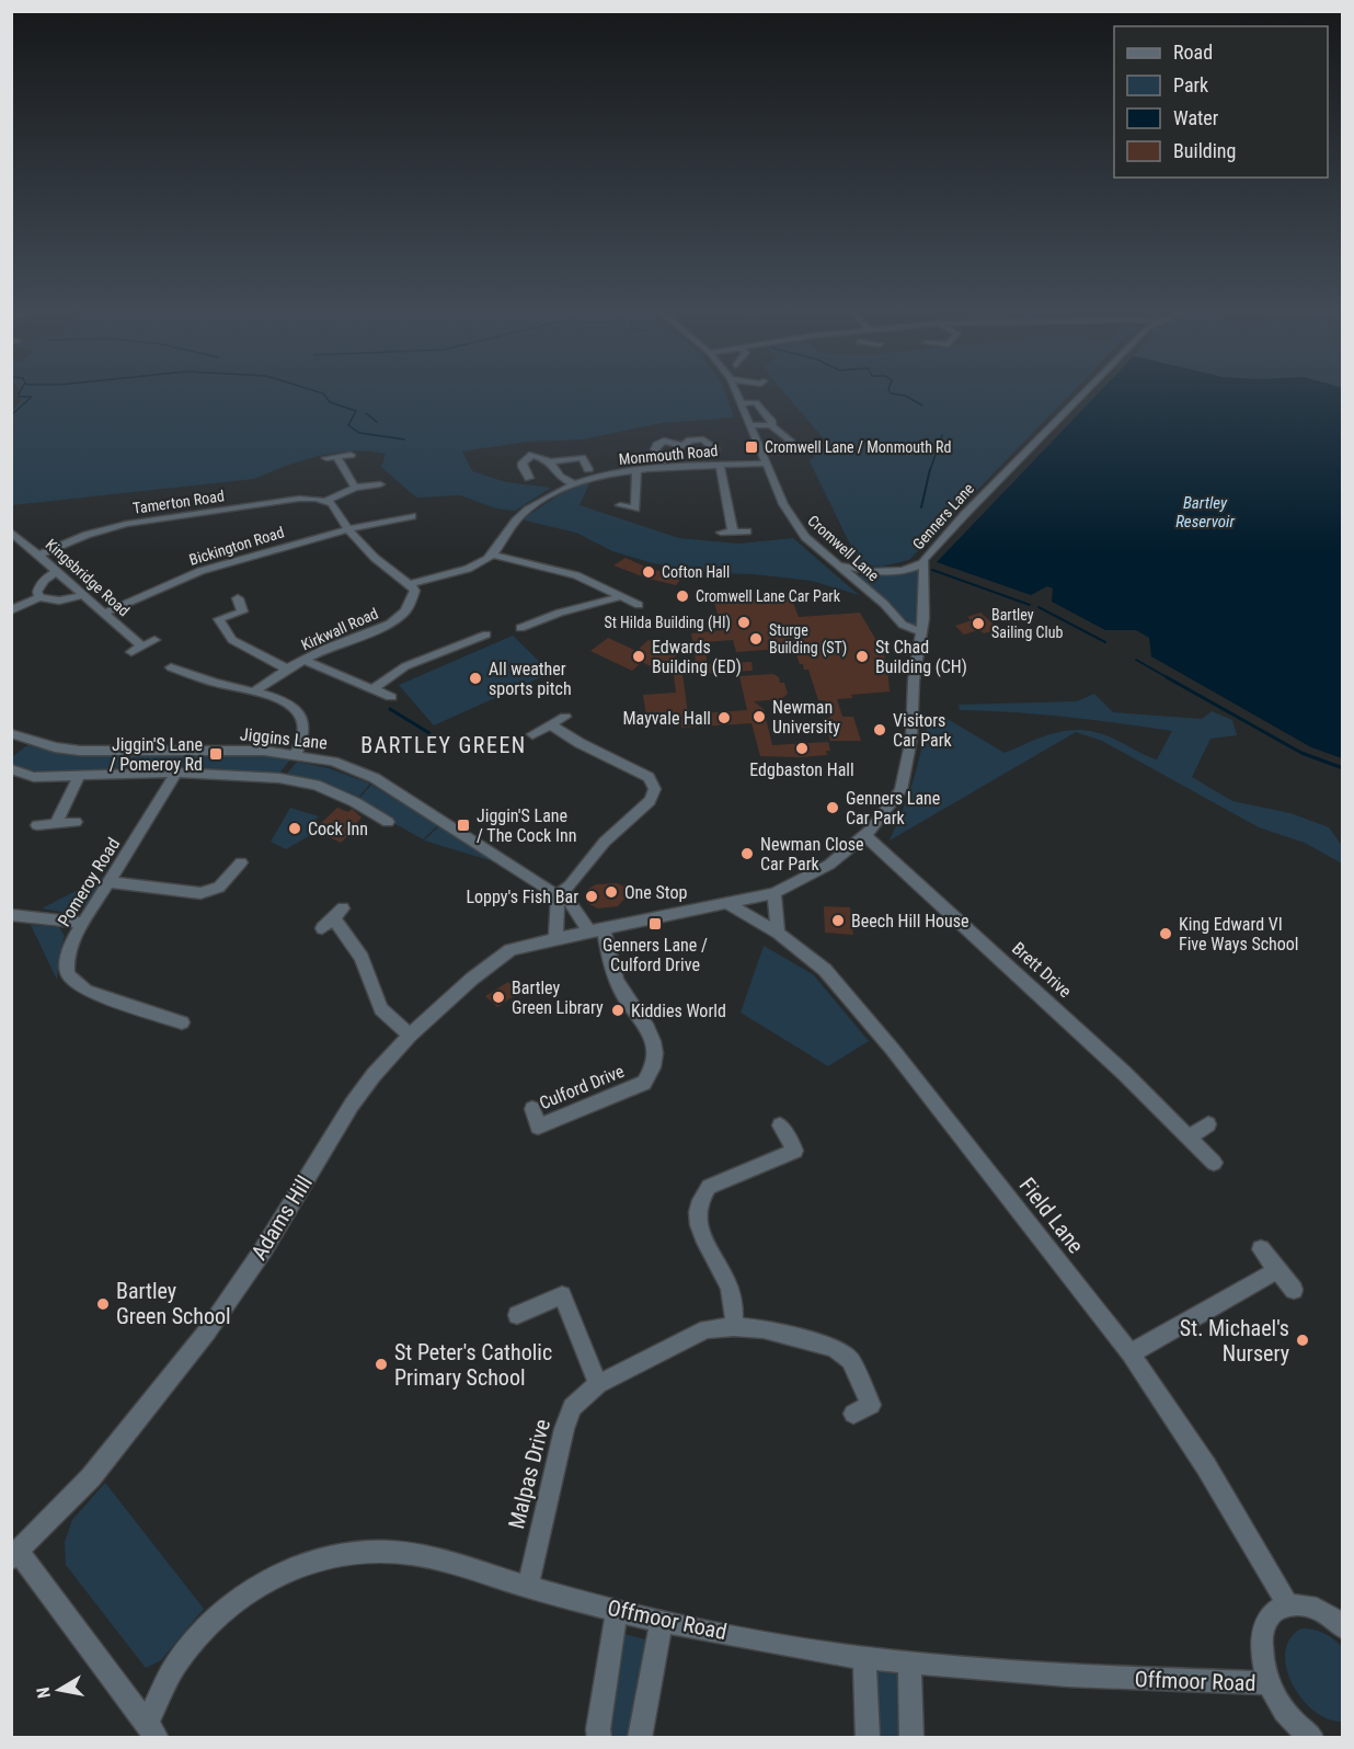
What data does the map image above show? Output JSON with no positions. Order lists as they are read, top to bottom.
{
  "streets": {
    "street": [
      "Monmouth Road",
      "Tamerton Road",
      "Genners Lane",
      "Bickington Road",
      "Cromwell Lane",
      "Kingsbridge Road",
      "Kirkwall Road",
      "Jiggins Lane",
      "Pomeroy Road",
      "Brett Drive",
      "Culford Drive",
      "Field Lane",
      "Adams Hill",
      "Malpas Drive",
      "Offmoor Road"
    ]
  },
  "crossings": [
    ["Monmouth Road", "Cromwell Lane"],
    ["Tamerton Road", "Kingsbridge Road"],
    ["Genners Lane", "Cromwell Lane"],
    ["Genners Lane", "Jiggins Lane"],
    ["Genners Lane", "Brett Drive"],
    ["Genners Lane", "Culford Drive"],
    ["Genners Lane", "Field Lane"],
    ["Genners Lane", "Adams Hill"],
    ["Bickington Road", "Kingsbridge Road"],
    ["Jiggins Lane", "Culford Drive"],
    ["Jiggins Lane", "Adams Hill"],
    ["Culford Drive", "Adams Hill"],
    ["Malpas Drive", "Offmoor Road"]
  ],
  "districts": ["BARTLEY GREEN"],
  "water": ["Bartley Reservoir"],
  "places": {
    "transit": [
      "Cromwell Lane / Monmouth Rd",
      "Jiggin'S Lane / Pomeroy Rd",
      "Jiggin'S Lane / The Cock Inn",
      "Genners Lane / Culford Drive"
    ],
    "other": [
      "Cofton Hall",
      "Cromwell Lane Car Park",
      "St Hilda Building (HI)",
      "Bartley Sailing Club",
      "Sturge Building (ST)",
      "Edwards Building (ED)",
      "St Chad Building (CH)",
      "All weather sports pitch",
      "Newman University",
      "Mayvale Hall",
      "Visitors Car Park",
      "Edgbaston Hall",
      "Genners Lane Car Park",
      "Cock Inn",
      "Newman Close Car Park",
      "One Stop",
      "Loppy's Fish Bar",
      "Beech Hill House",
      "King Edward VI Five Ways School",
      "Bartley Green Library",
      "Kiddies World",
      "Bartley Green School",
      "St. Michael's Nursery",
      "St Peter's Catholic Primary School"
    ]
  },
  "legend": [
    "Road",
    "Park",
    "Water",
    "Building"
  ],
  "north": "left"
}
